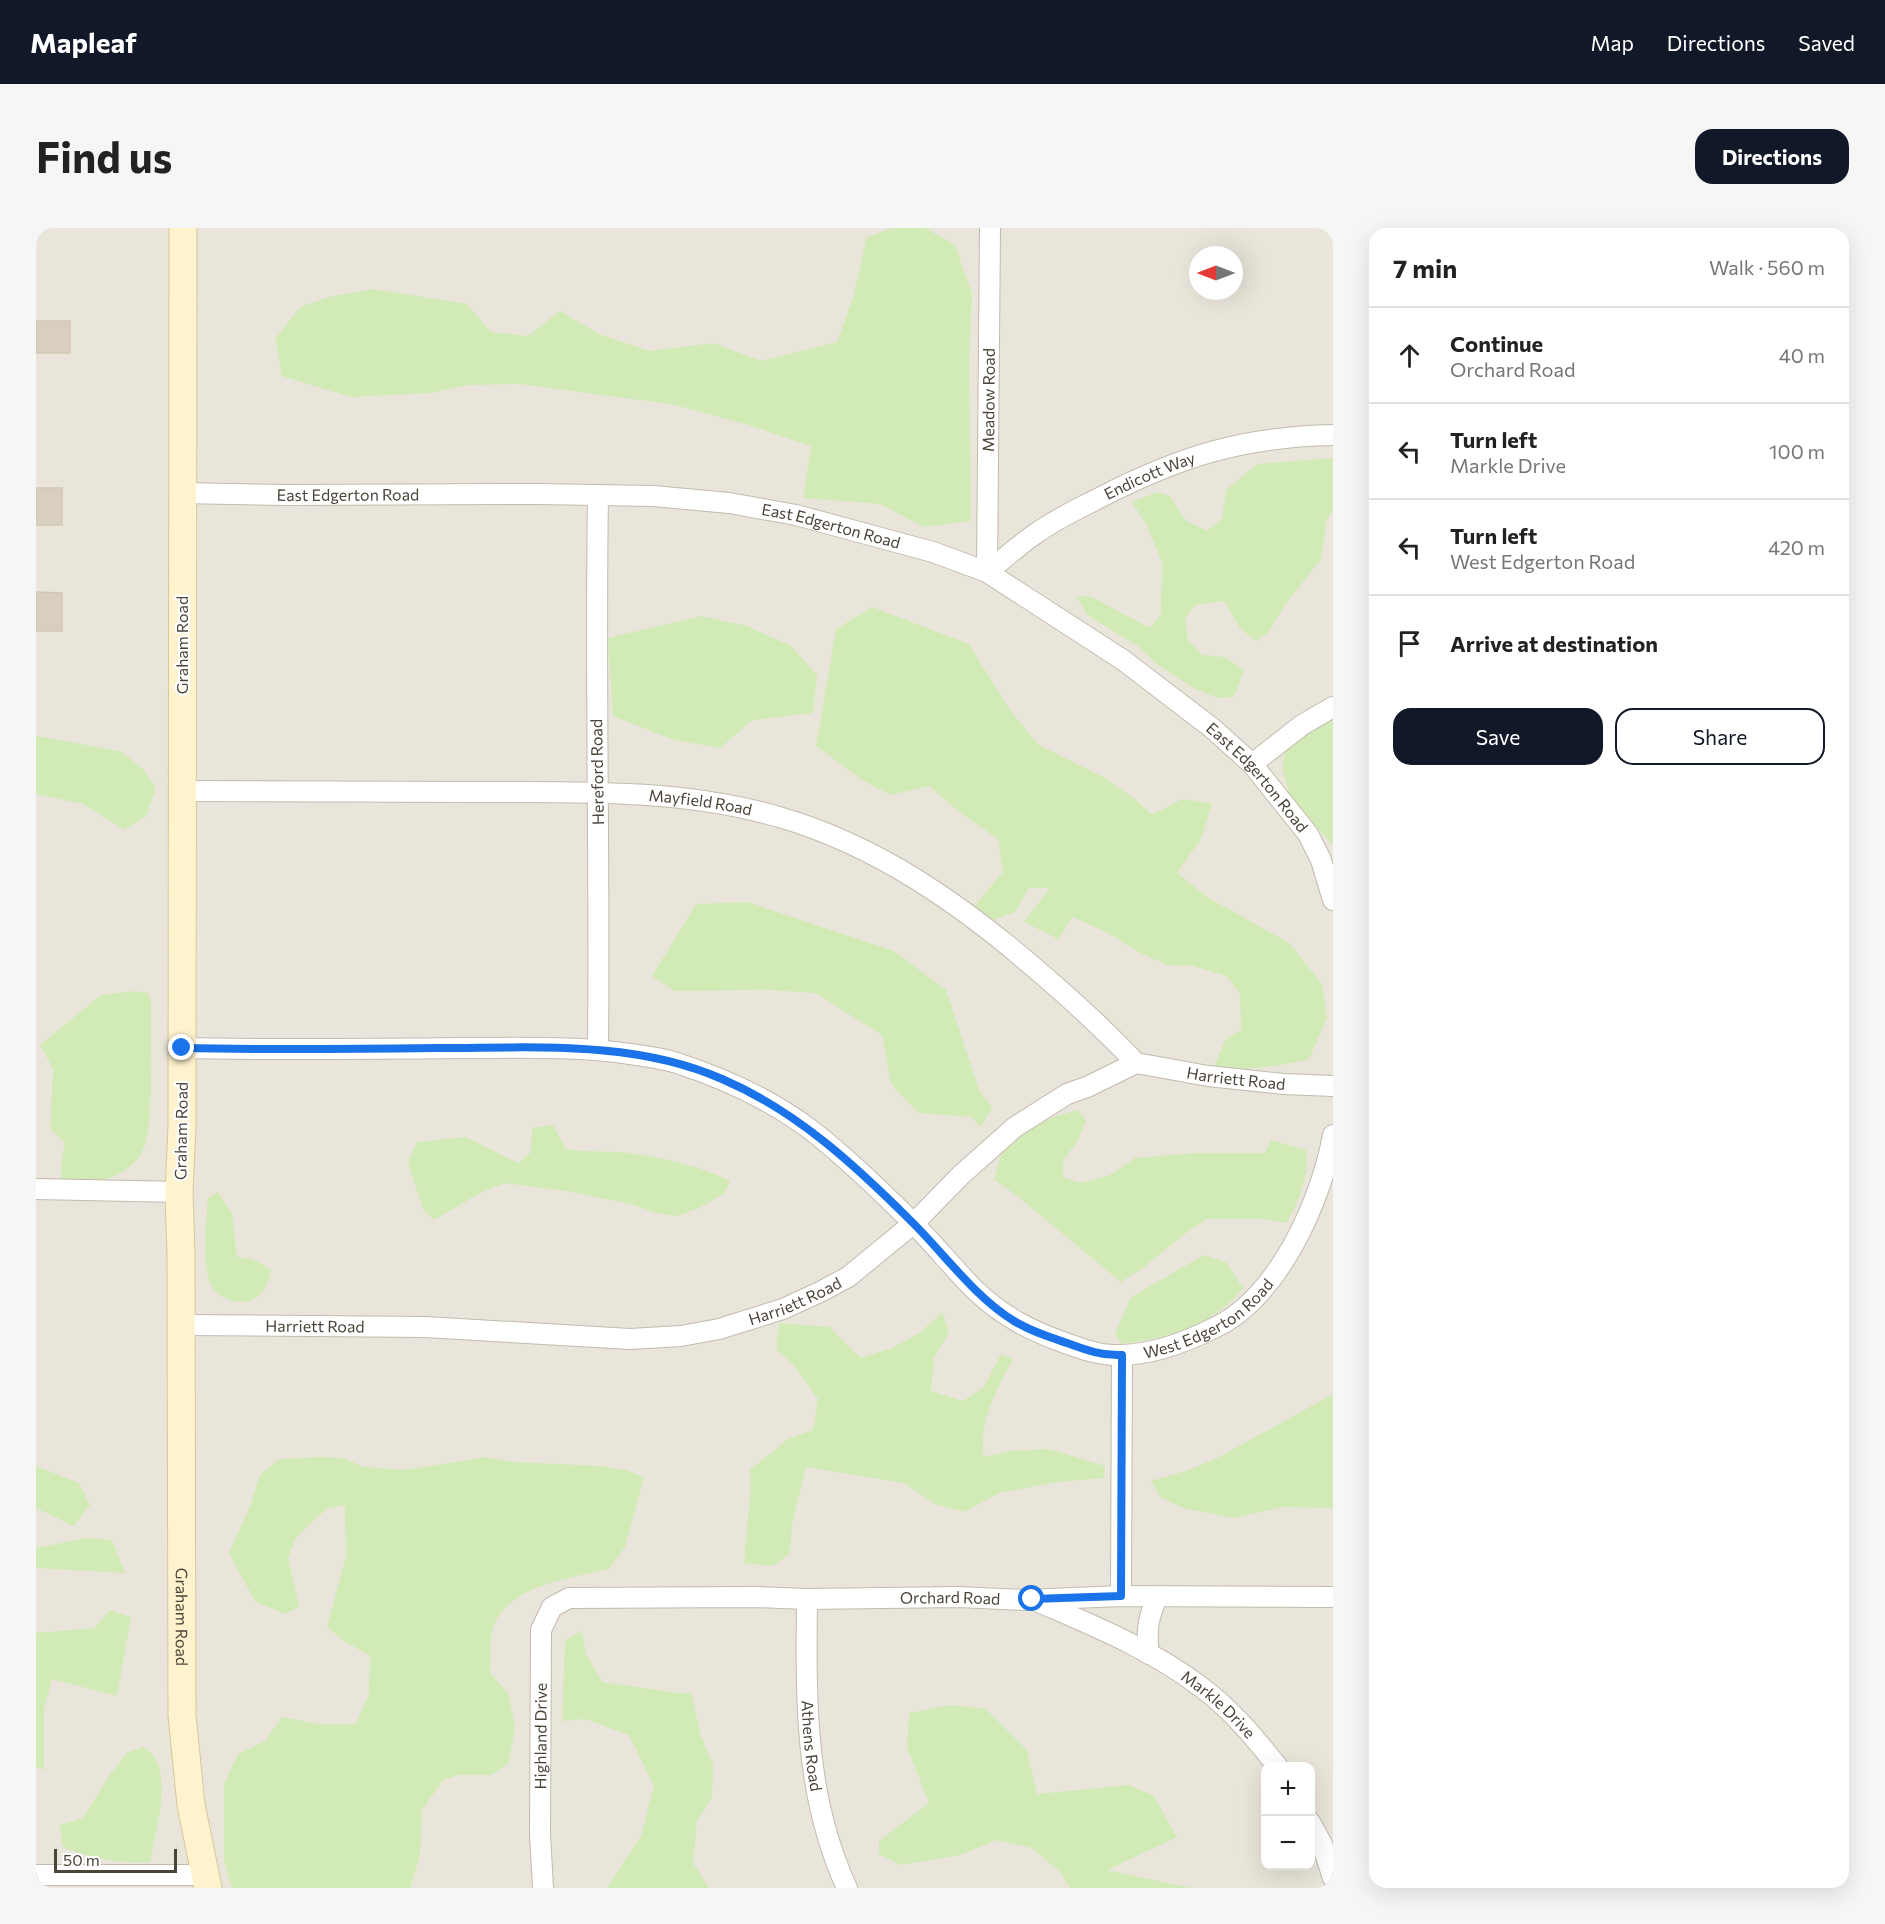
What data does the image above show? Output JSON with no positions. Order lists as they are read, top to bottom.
{
  "streets": {
    "main road": ["Graham Road"],
    "street": [
      "Meadow Road",
      "Endicott Way",
      "East Edgerton Road",
      "Hereford Road",
      "Mayfield Road",
      "Harriett Road",
      "West Edgerton Road",
      "Orchard Road",
      "Markle Drive",
      "Highland Drive",
      "Athens Road"
    ]
  },
  "crossings": [
    ["Meadow Road", "Endicott Way"],
    ["Meadow Road", "East Edgerton Road"],
    ["Endicott Way", "East Edgerton Road"],
    ["East Edgerton Road", "Graham Road"],
    ["East Edgerton Road", "Hereford Road"],
    ["Graham Road", "Mayfield Road"],
    ["Graham Road", "Harriett Road"],
    ["Graham Road", "West Edgerton Road"],
    ["Hereford Road", "Mayfield Road"],
    ["Hereford Road", "West Edgerton Road"],
    ["Mayfield Road", "Harriett Road"],
    ["Harriett Road", "West Edgerton Road"],
    ["Orchard Road", "Markle Drive"],
    ["Orchard Road", "Highland Drive"],
    ["Orchard Road", "Athens Road"]
  ],
  "scale_bar": "50 m",
  "north": "left",
  "page": {
    "header": "Mapleaf",
    "nav": ["Map", "Directions", "Saved"],
    "buttons": [
      "Directions",
      ["Save", "Share"]
    ],
    "title": "Find us",
    "heading": ["7 min", "Walk · 560 m"],
    "list": [
      ["Continue", "Orchard Road", "40 m"],
      ["Turn left", "Markle Drive", "100 m"],
      ["Turn left", "West Edgerton Road", "420 m"],
      "Arrive at destination"
    ],
    "map_buttons": ["+", "−"],
    "scale": "50 m"
  }
}
